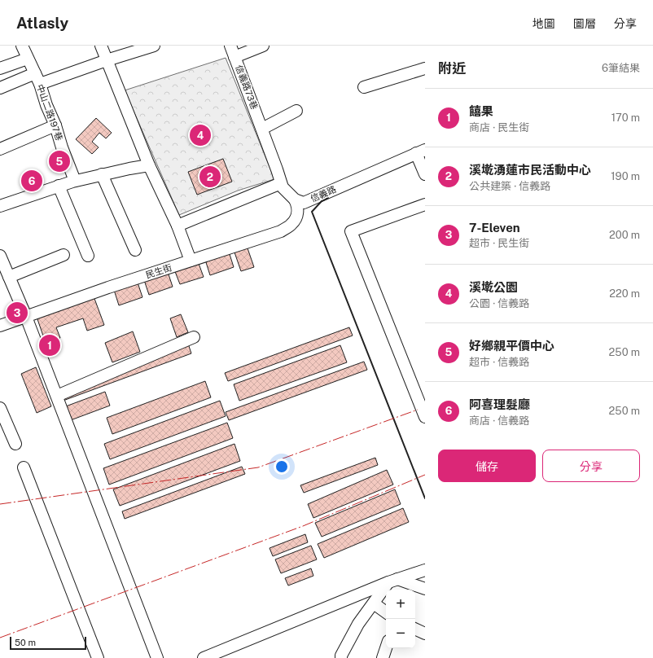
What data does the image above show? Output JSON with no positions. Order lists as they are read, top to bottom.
{
  "streets": {
    "street": [
      "信義路73巷",
      "中山二路197巷",
      "信義路",
      "民生街"
    ]
  },
  "crossings": [
    ["信義路", "民生街"]
  ],
  "scale_bar": "50 m",
  "page": {
    "header": "Atlasly",
    "nav": ["地圖", "圖層", "分享"],
    "heading": ["附近", "6筆結果"],
    "list": [
      {
        "mark": "1",
        "name": "饎果",
        "note": "商店 · 民生街",
        "value": "170 m"
      },
      {
        "mark": "2",
        "name": "溪墘湧蓮市民活動中心",
        "note": "公共建築 · 信義路",
        "value": "190 m"
      },
      {
        "mark": "3",
        "name": "7-Eleven",
        "note": "超市 · 民生街",
        "value": "200 m"
      },
      {
        "mark": "4",
        "name": "溪墘公園",
        "note": "公園 · 信義路",
        "value": "220 m"
      },
      {
        "mark": "5",
        "name": "好鄉親平價中心",
        "note": "超市 · 信義路",
        "value": "250 m"
      },
      {
        "mark": "6",
        "name": "阿喜理髮廳",
        "note": "商店 · 信義路",
        "value": "250 m"
      }
    ],
    "pins": [
      "4",
      "5",
      "2",
      "6",
      "3",
      "1"
    ],
    "buttons": ["儲存", "分享"],
    "map_buttons": ["+", "−"],
    "scale": "50 m"
  }
}
